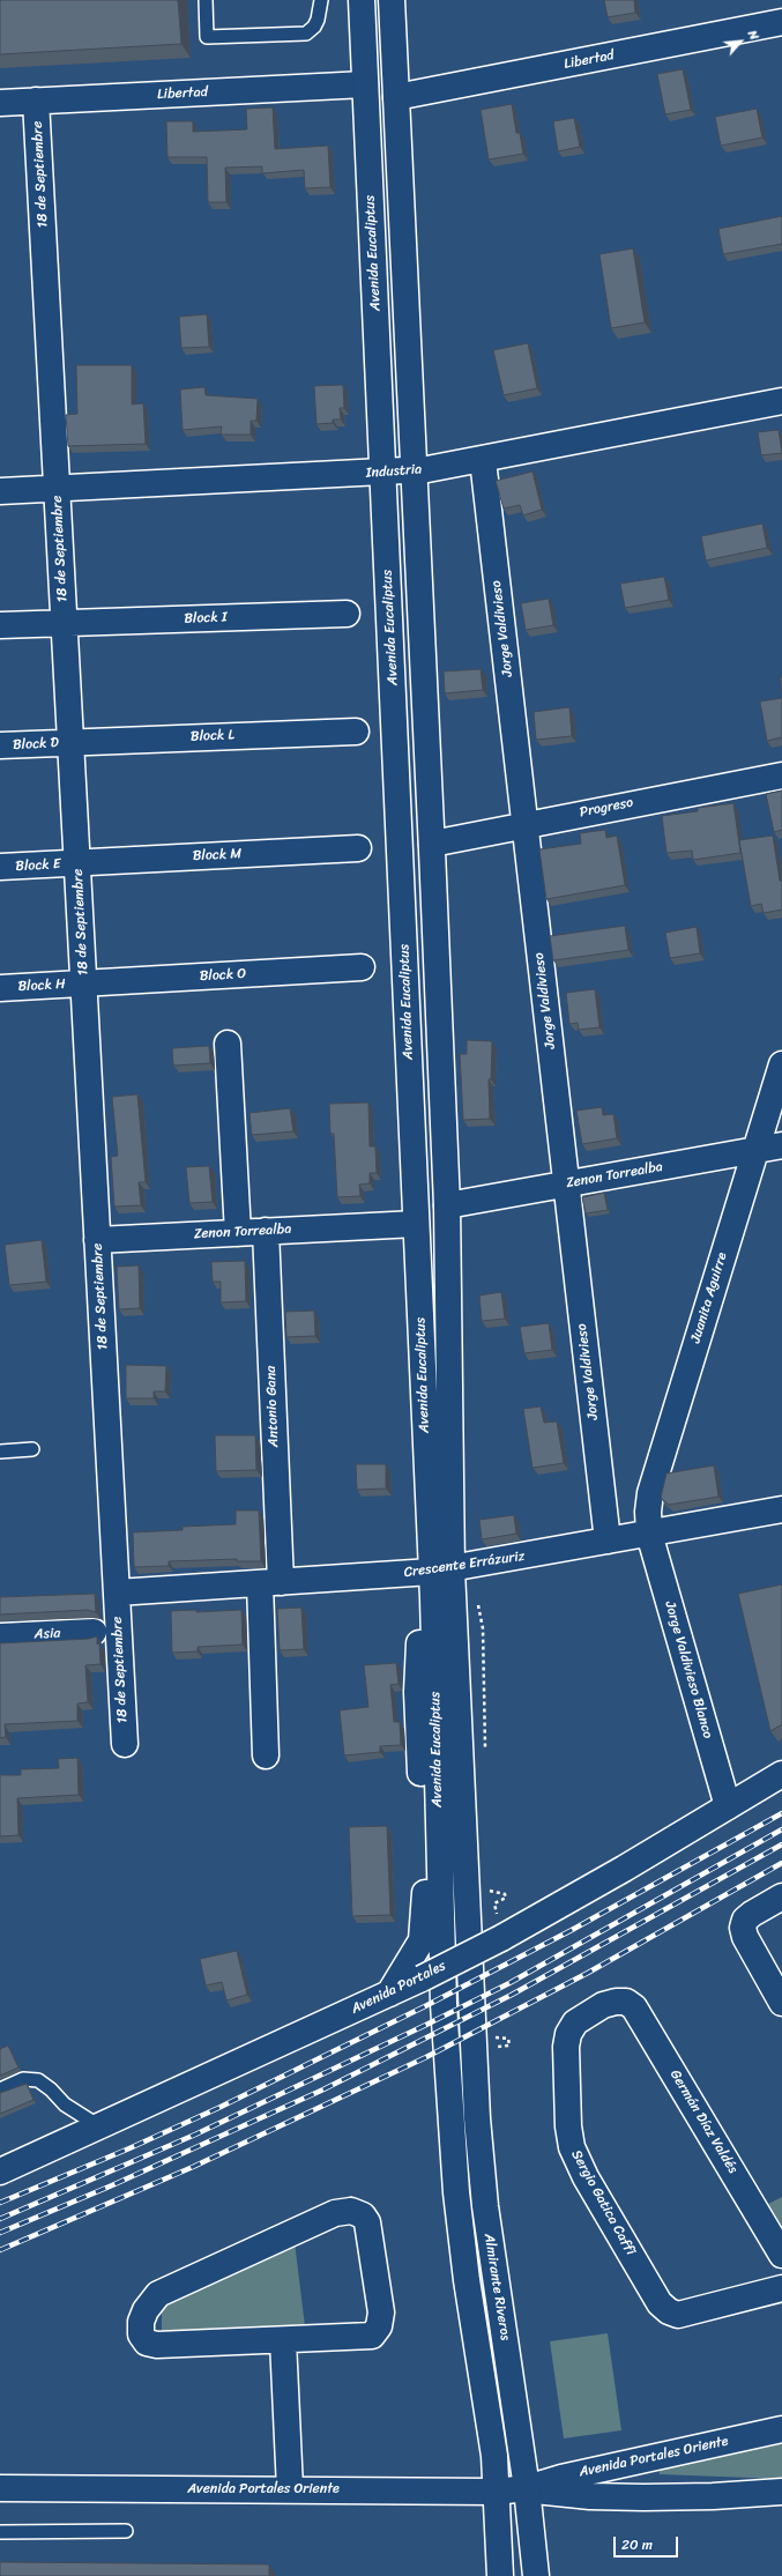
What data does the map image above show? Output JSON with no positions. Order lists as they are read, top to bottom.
{
  "streets": {
    "street": [
      "Libertad",
      "18 de Septiembre",
      "Avenida Eucaliptus",
      "Industria",
      "Block I",
      "Jorge Valdivieso",
      "Block L",
      "Block D",
      "Progreso",
      "Block M",
      "Block E",
      "Block O",
      "Block H",
      "Zenon Torrealba",
      "Juanita Aguirre",
      "Antonio Gana",
      "Crescente Errázuriz",
      "Asia",
      "Jorge Valdivieso Blanco",
      "Avenida Portales",
      "Germán Díaz Valdés",
      "Sergio Gatica Caffi",
      "Almirante Riveros",
      "Avenida Portales Oriente"
    ]
  },
  "crossings": [
    ["Libertad", "18 de Septiembre"],
    ["Libertad", "Avenida Eucaliptus"],
    ["18 de Septiembre", "Industria"],
    ["18 de Septiembre", "Block I"],
    ["18 de Septiembre", "Block L"],
    ["18 de Septiembre", "Block D"],
    ["18 de Septiembre", "Block M"],
    ["18 de Septiembre", "Block E"],
    ["18 de Septiembre", "Block O"],
    ["18 de Septiembre", "Block H"],
    ["18 de Septiembre", "Zenon Torrealba"],
    ["18 de Septiembre", "Crescente Errázuriz"],
    ["Avenida Eucaliptus", "Industria"],
    ["Avenida Eucaliptus", "Progreso"],
    ["Avenida Eucaliptus", "Zenon Torrealba"],
    ["Avenida Eucaliptus", "Crescente Errázuriz"],
    ["Avenida Eucaliptus", "Almirante Riveros"],
    ["Industria", "Jorge Valdivieso"],
    ["Jorge Valdivieso", "Progreso"],
    ["Jorge Valdivieso", "Zenon Torrealba"],
    ["Jorge Valdivieso", "Crescente Errázuriz"],
    ["Block L", "Block D"],
    ["Block M", "Block E"],
    ["Block O", "Block H"],
    ["Zenon Torrealba", "Juanita Aguirre"],
    ["Zenon Torrealba", "Antonio Gana"],
    ["Juanita Aguirre", "Crescente Errázuriz"],
    ["Juanita Aguirre", "Jorge Valdivieso Blanco"],
    ["Antonio Gana", "Crescente Errázuriz"],
    ["Crescente Errázuriz", "Jorge Valdivieso Blanco"],
    ["Jorge Valdivieso Blanco", "Avenida Portales"],
    ["Germán Díaz Valdés", "Sergio Gatica Caffi"],
    ["Almirante Riveros", "Avenida Portales Oriente"]
  ],
  "scale_bar": "20 m",
  "north": "top right"
}
